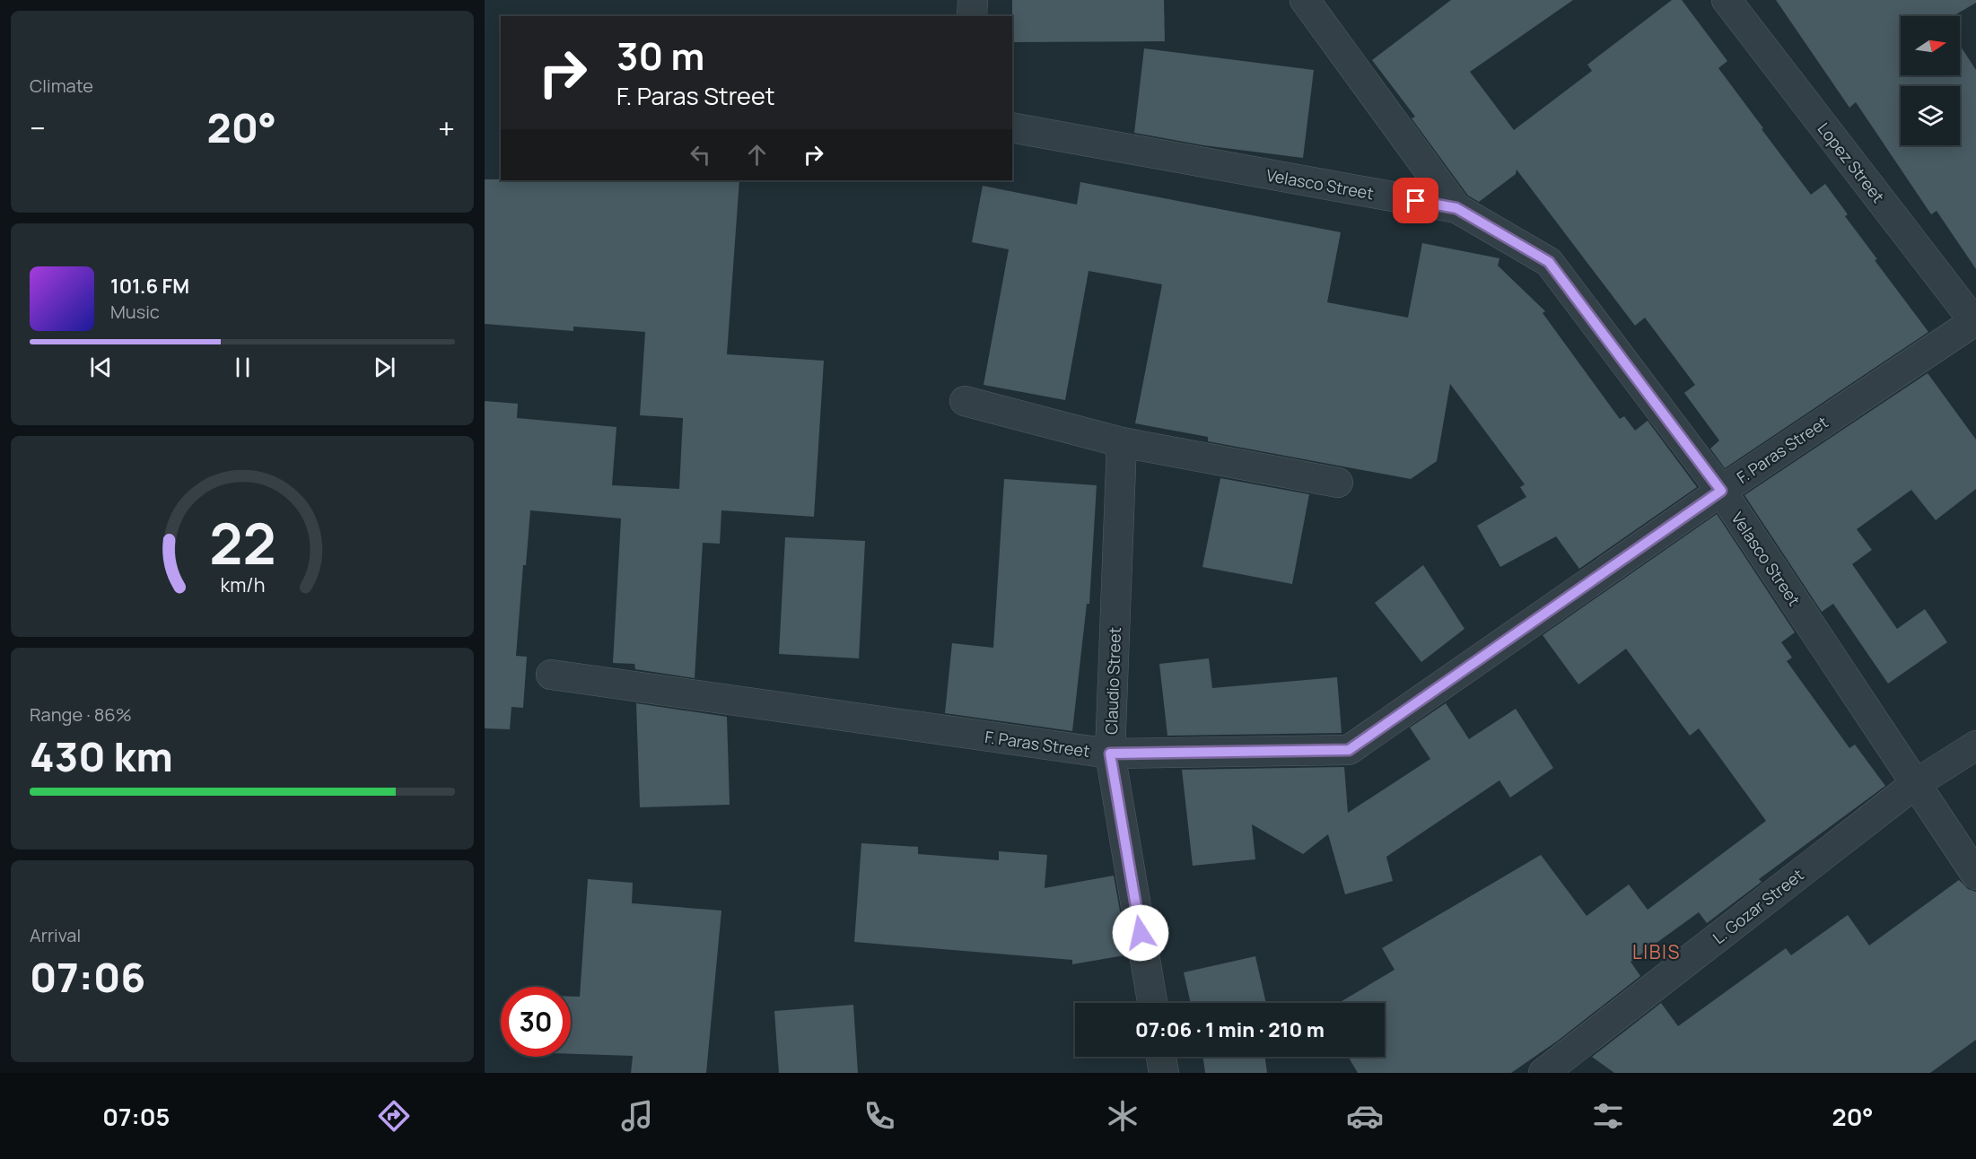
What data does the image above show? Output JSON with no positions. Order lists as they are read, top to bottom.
{
  "streets": {
    "street": [
      "Lopez Street",
      "Velasco Street",
      "F. Paras Street",
      "Claudio Street",
      "L. Gozar Street"
    ]
  },
  "crossings": [
    ["Lopez Street", "F. Paras Street"],
    ["Velasco Street", "F. Paras Street"],
    ["Velasco Street", "L. Gozar Street"],
    ["F. Paras Street", "Claudio Street"]
  ],
  "districts": ["LIBIS"],
  "north": "right",
  "page": {
    "tile": [
      "Climate",
      ["Range · 86%", "430 km"],
      ["Arrival", "07:06"]
    ],
    "turn": ["30 m", "F. Paras Street"],
    "heat": ["−", "20°", "+"],
    "song": ["101.6 FM", "Music"],
    "limit": "30",
    "trip": "07:06 · 1 min · 210 m",
    "tabs": ["07:05", "20°"],
    "gauge": ["22", "km/h"]
  }
}
